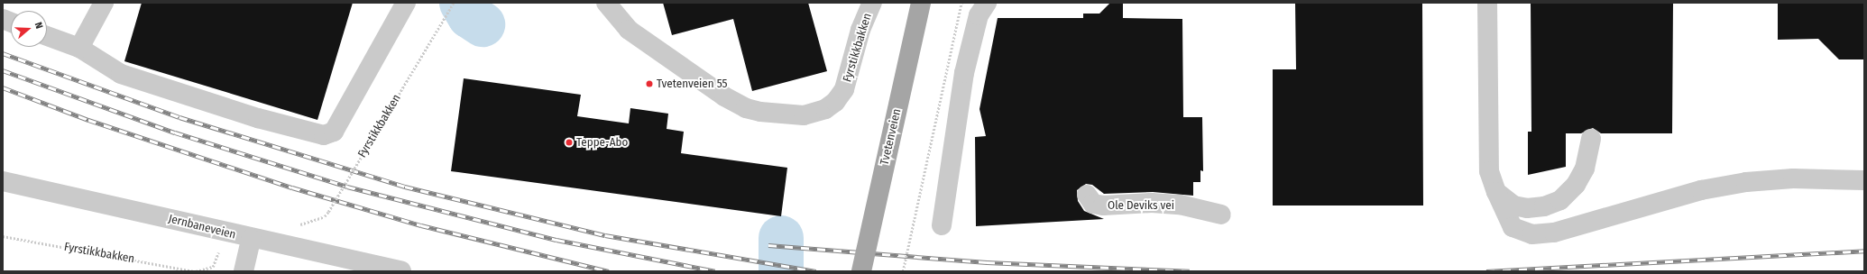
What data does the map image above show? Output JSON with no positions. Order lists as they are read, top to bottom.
{
  "streets": {
    "main road": ["Tvetenveien"],
    "street": ["Fyrstikkbakken", "Ole Deviks vei", "Jernbaneveien"]
  },
  "places": ["Tvetenveien 55", "Teppe-Abo"],
  "north": "right"
}
